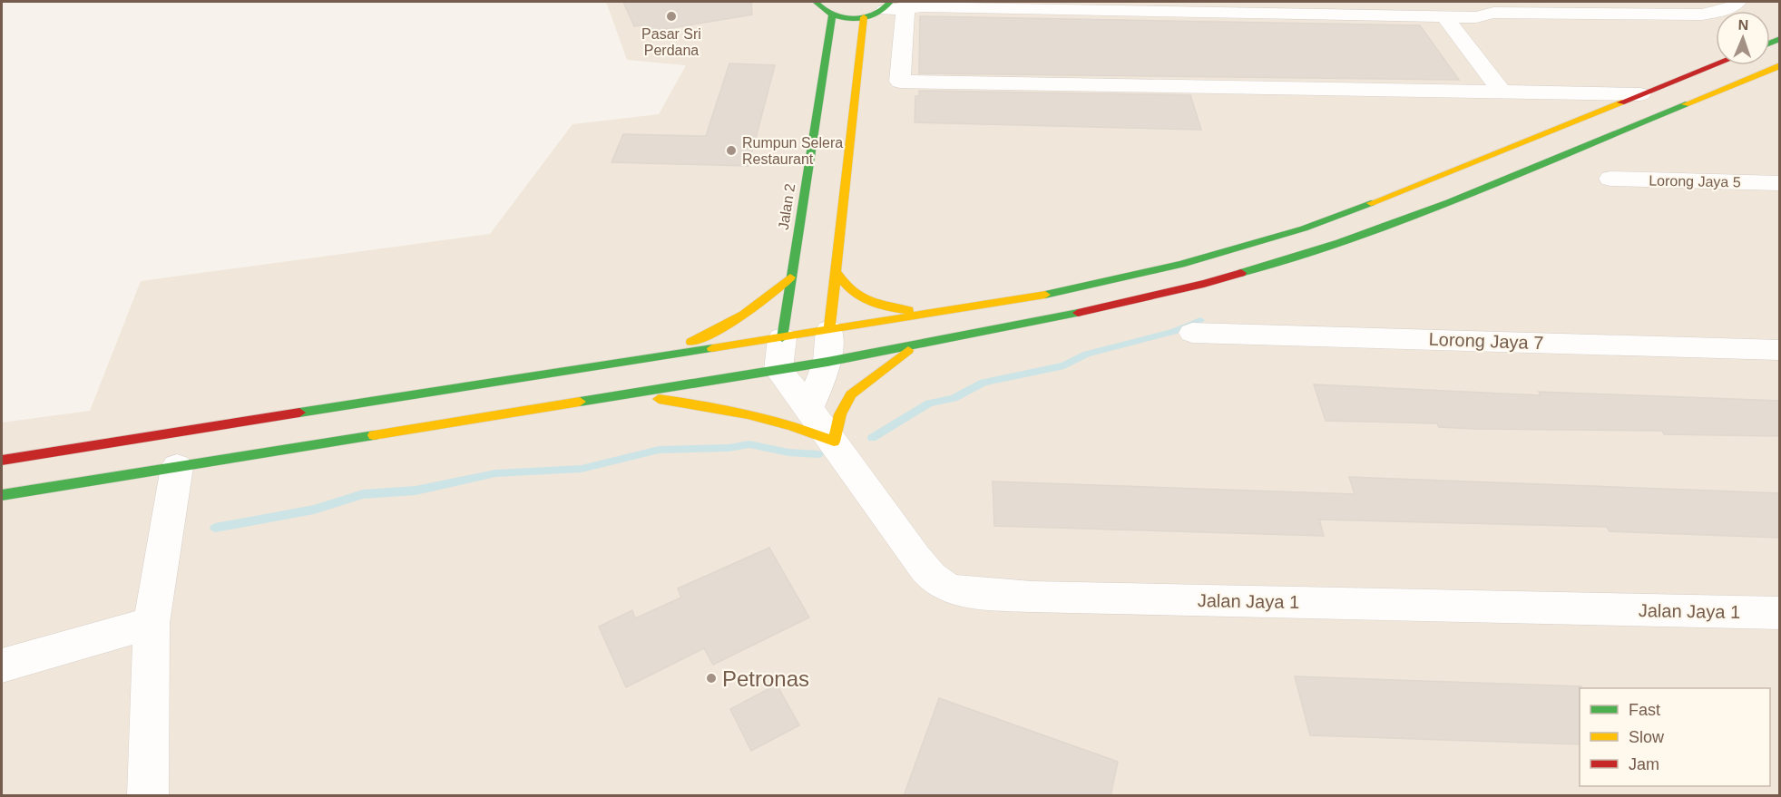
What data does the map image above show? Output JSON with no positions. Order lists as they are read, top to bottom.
{
  "streets": {
    "main road": ["Jalan 2"],
    "street": ["Lorong Jaya 5", "Lorong Jaya 7", "Jalan Jaya 1"]
  },
  "places": ["Pasar Sri Perdana", "Rumpun Selera Restaurant", "Petronas"],
  "legend": ["Fast", "Slow", "Jam"],
  "north": "top"
}
